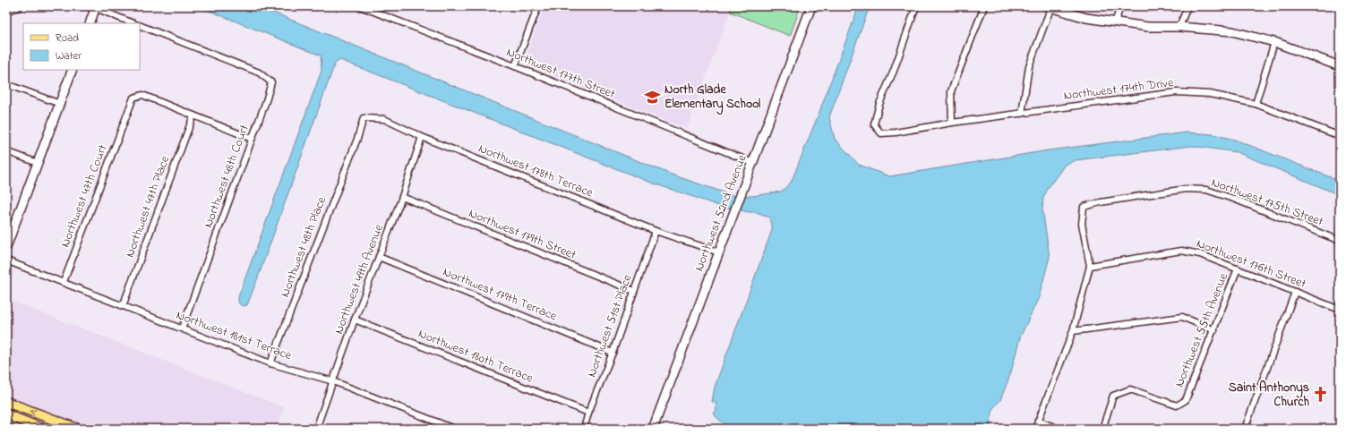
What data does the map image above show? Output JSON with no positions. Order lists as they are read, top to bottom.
{
  "streets": {
    "street": [
      "Northwest 177th Street",
      "Northwest 174th Drive",
      "Northwest 178th Terrace",
      "Northwest 48th Court",
      "Northwest 47th Court",
      "Northwest 175th Street",
      "Northwest 47th Place",
      "Northwest 52nd Avenue",
      "Northwest 179th Street",
      "Northwest 48th Place",
      "Northwest 176th Street",
      "Northwest 49th Avenue",
      "Northwest 179th Terrace",
      "Northwest 51st Place",
      "Northwest 55th Avenue",
      "Northwest 181st Terrace",
      "Northwest 180th Terrace"
    ]
  },
  "crossings": [
    ["Northwest 177th Street", "Northwest 52nd Avenue"],
    ["Northwest 178th Terrace", "Northwest 52nd Avenue"],
    ["Northwest 178th Terrace", "Northwest 48th Place"],
    ["Northwest 178th Terrace", "Northwest 49th Avenue"],
    ["Northwest 178th Terrace", "Northwest 51st Place"],
    ["Northwest 48th Court", "Northwest 181st Terrace"],
    ["Northwest 47th Court", "Northwest 47th Place"],
    ["Northwest 47th Court", "Northwest 181st Terrace"],
    ["Northwest 175th Street", "Northwest 176th Street"],
    ["Northwest 47th Place", "Northwest 181st Terrace"],
    ["Northwest 179th Street", "Northwest 49th Avenue"],
    ["Northwest 179th Street", "Northwest 51st Place"],
    ["Northwest 48th Place", "Northwest 181st Terrace"],
    ["Northwest 176th Street", "Northwest 55th Avenue"],
    ["Northwest 49th Avenue", "Northwest 179th Terrace"],
    ["Northwest 49th Avenue", "Northwest 181st Terrace"],
    ["Northwest 49th Avenue", "Northwest 180th Terrace"],
    ["Northwest 179th Terrace", "Northwest 51st Place"],
    ["Northwest 51st Place", "Northwest 180th Terrace"]
  ],
  "places": {
    "school or university": ["North Glade Elementary School"],
    "church": ["Saint Anthonys Church"]
  },
  "legend": ["Road", "Water"]
}
